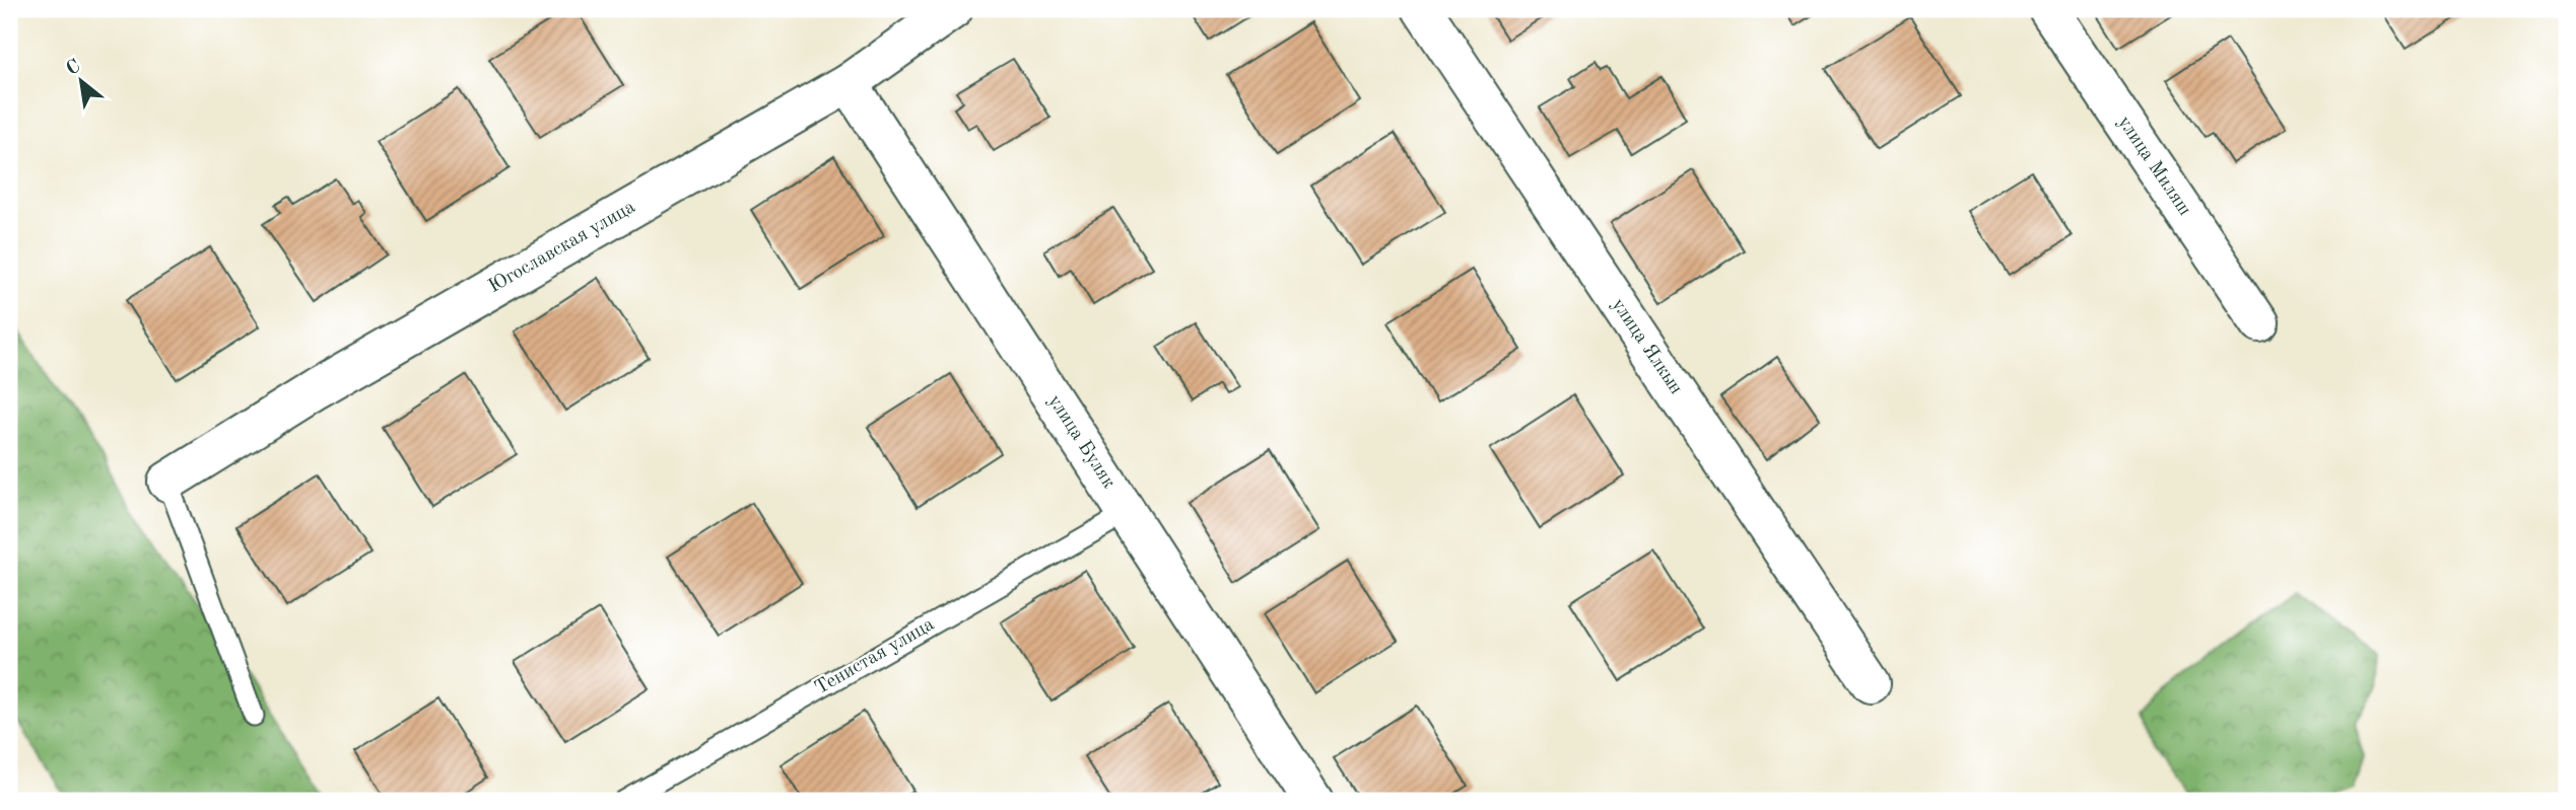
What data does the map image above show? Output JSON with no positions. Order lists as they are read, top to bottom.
{
  "streets": {
    "street": [
      "улица Миляш",
      "Югославская улица",
      "улица Ялкын",
      "улица Буляк"
    ],
    "lane": ["Тенистая улица"]
  },
  "crossings": [
    ["Югославская улица", "улица Буляк"],
    ["улица Буляк", "Тенистая улица"]
  ],
  "north": "top left"
}
